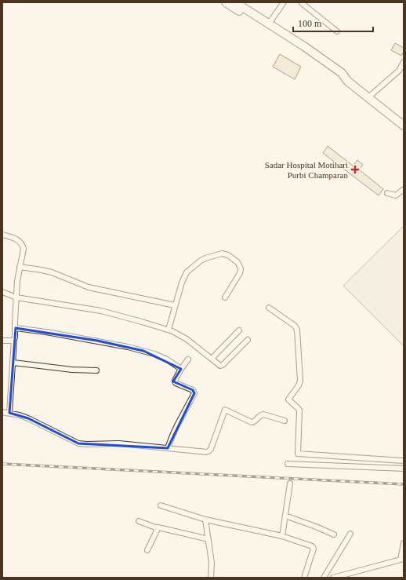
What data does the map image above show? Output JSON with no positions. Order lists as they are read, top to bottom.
{
  "places": {
    "health": ["Sadar Hospital Motihari Purbi Champaran"]
  },
  "scale_bar": "100 m"
}
